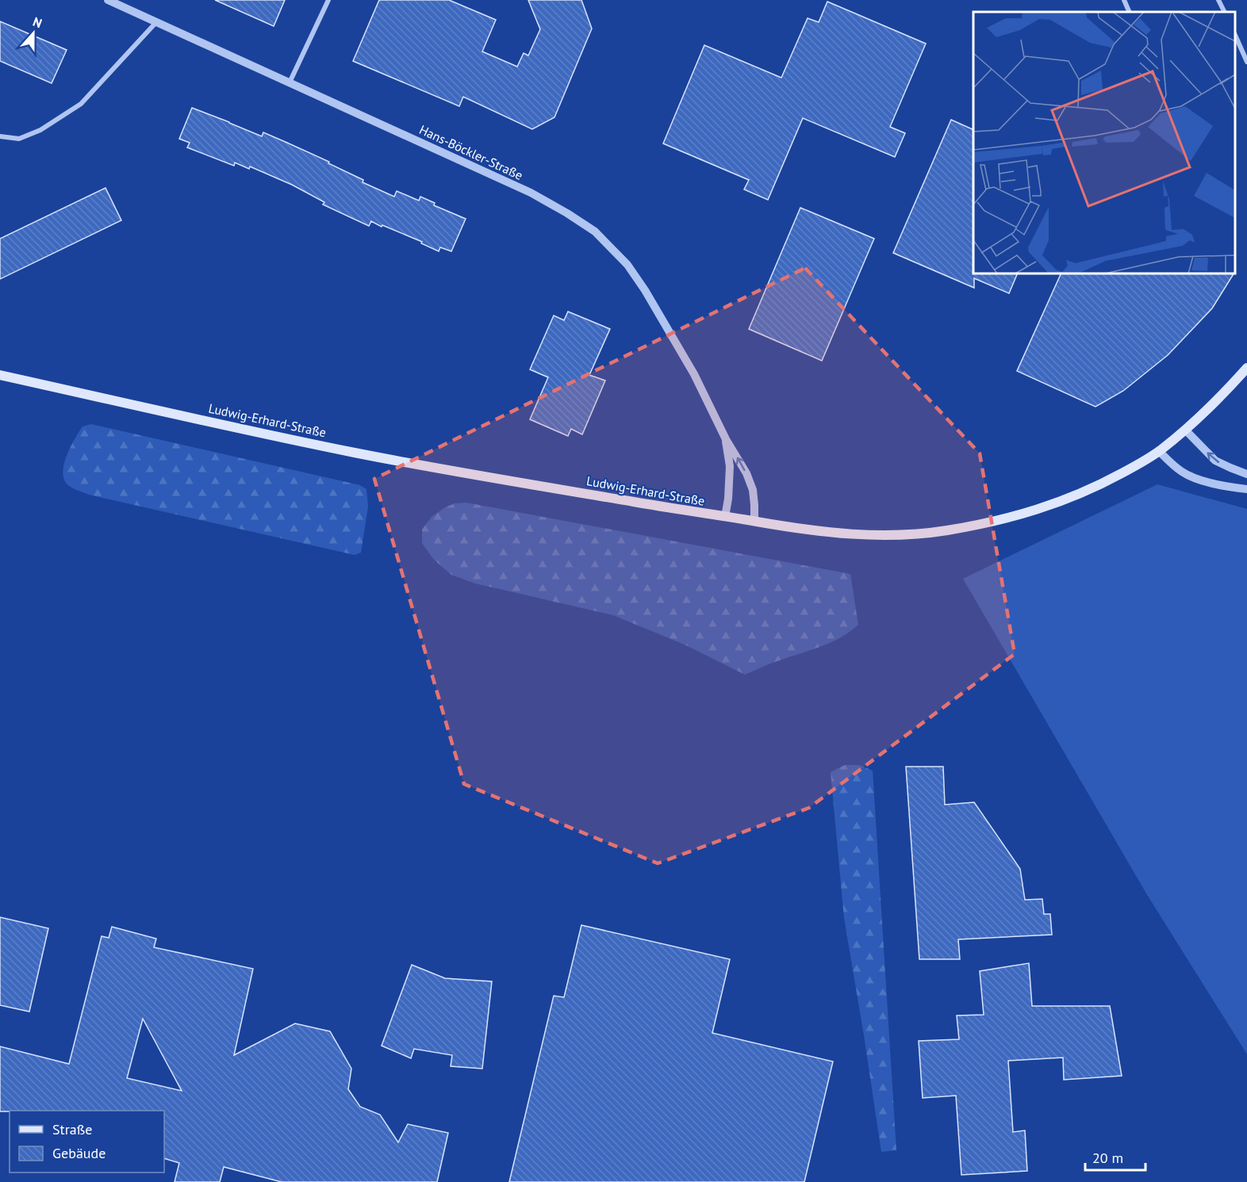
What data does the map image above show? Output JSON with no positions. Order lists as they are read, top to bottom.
{
  "streets": {
    "main road": ["Ludwig-Erhard-Straße"],
    "street": ["Hans-Böckler-Straße"]
  },
  "crossings": [
    ["Hans-Böckler-Straße", "Ludwig-Erhard-Straße"]
  ],
  "legend": ["Straße", "Gebäude"],
  "scale_bar": "20 m",
  "north": "top"
}
